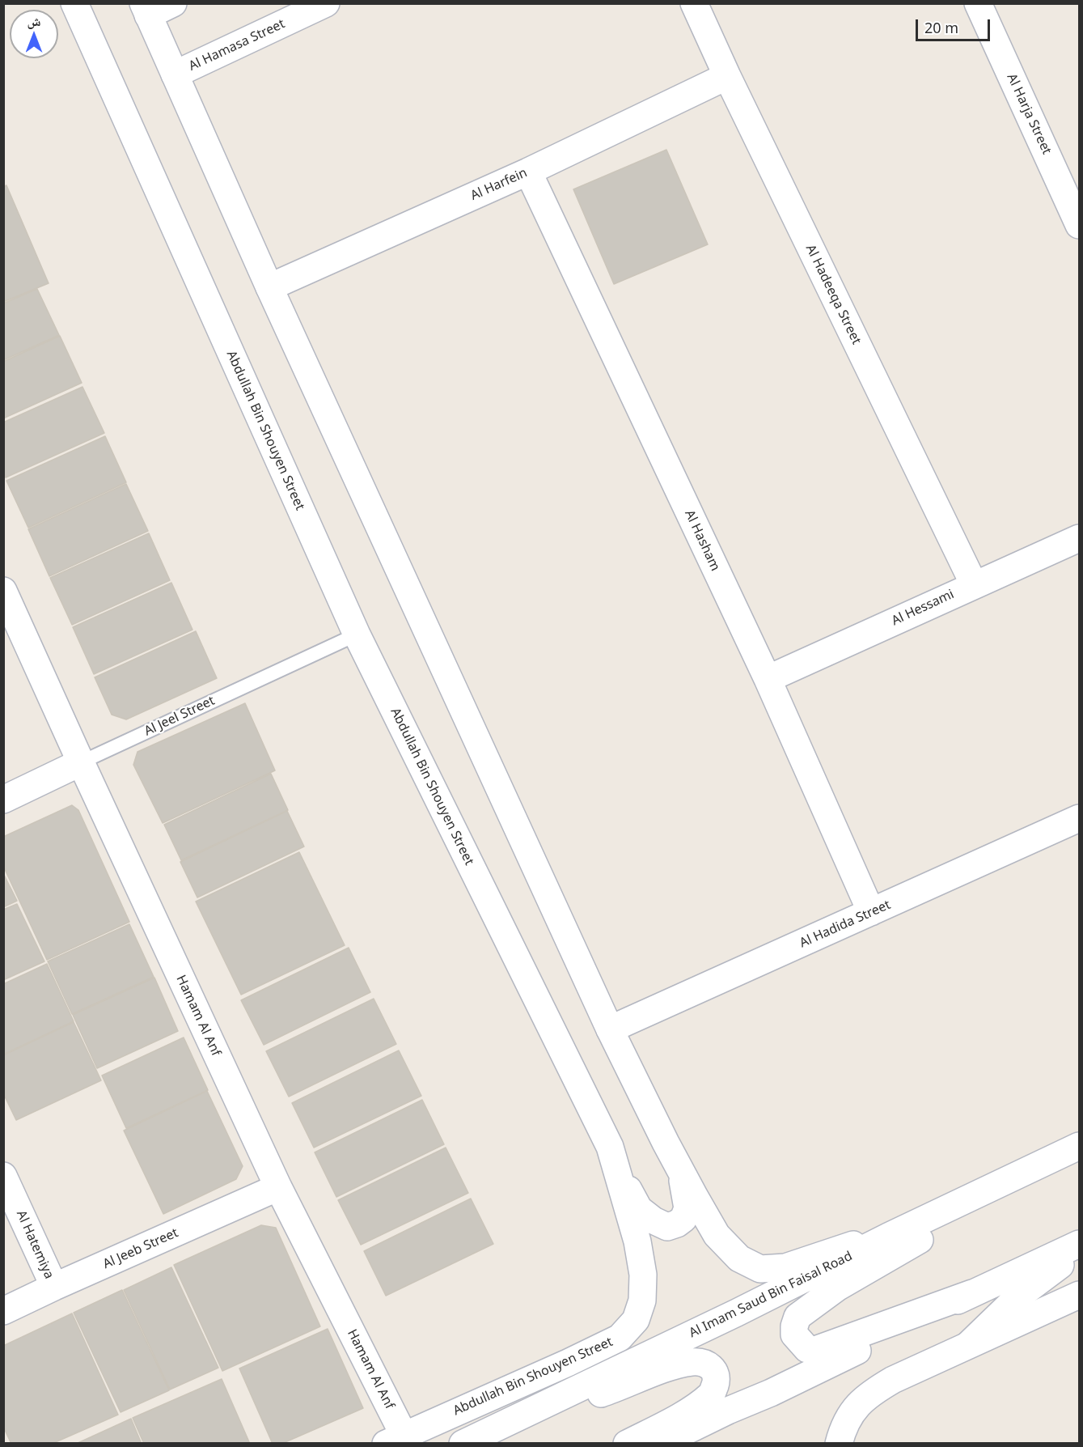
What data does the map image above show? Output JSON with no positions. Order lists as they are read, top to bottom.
{
  "streets": {
    "street": [
      "Al Hamasa Street",
      "Al Harja Street",
      "Al Harfein",
      "Al Hadeeqa Street",
      "Abdullah Bin Shouyen Street",
      "Al Hasham",
      "Al Hessami",
      "Al Jeel Street",
      "Al Hadida Street",
      "Hamam Al Anf",
      "Al Hatemiya",
      "Al Jeeb Street",
      "Al Imam Saud Bin Faisal Road"
    ]
  },
  "crossings": [
    ["Al Harfein", "Al Hadeeqa Street"],
    ["Al Harfein", "Al Hasham"],
    ["Al Hadeeqa Street", "Al Hessami"],
    ["Abdullah Bin Shouyen Street", "Al Jeel Street"],
    ["Abdullah Bin Shouyen Street", "Hamam Al Anf"],
    ["Al Hasham", "Al Hessami"],
    ["Al Hasham", "Al Hadida Street"],
    ["Al Jeel Street", "Hamam Al Anf"],
    ["Hamam Al Anf", "Al Jeeb Street"],
    ["Al Hatemiya", "Al Jeeb Street"]
  ],
  "scale_bar": "20 m",
  "north": "top"
}
